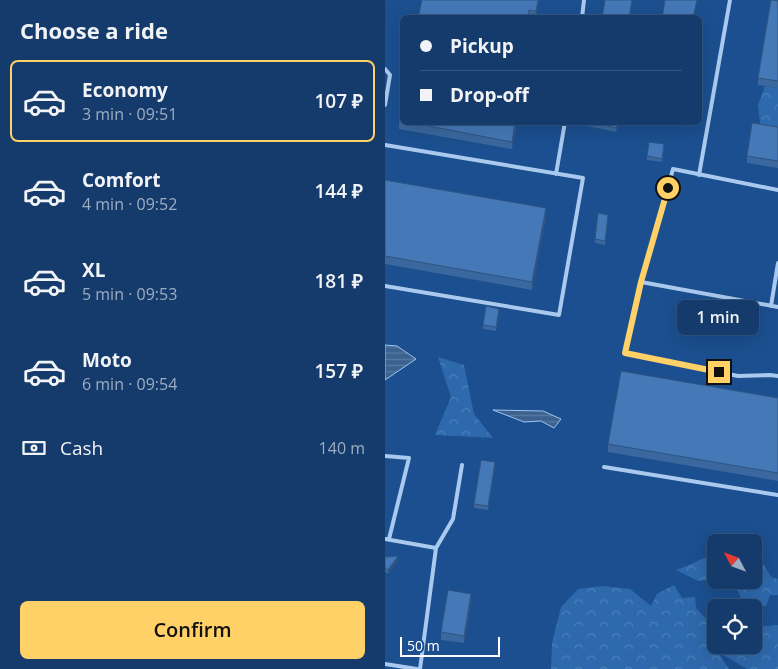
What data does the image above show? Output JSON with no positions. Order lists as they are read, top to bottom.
{
  "scale_bar": "50 m",
  "north": "top left",
  "page": {
    "heading": "Choose a ride",
    "banner": ["Pickup", "Drop-off"],
    "list": [
      {
        "name": "Economy",
        "note": "3 min · 09:51",
        "value": "107 ₽"
      },
      {
        "name": "Comfort",
        "note": "4 min · 09:52",
        "value": "144 ₽"
      },
      {
        "name": "XL",
        "note": "5 min · 09:53",
        "value": "181 ₽"
      },
      {
        "name": "Moto",
        "note": "6 min · 09:54",
        "value": "157 ₽"
      }
    ],
    "bubble": "1 min",
    "pay": ["Cash", "140 m"],
    "buttons": "Confirm",
    "scale": "50 m"
  }
}
